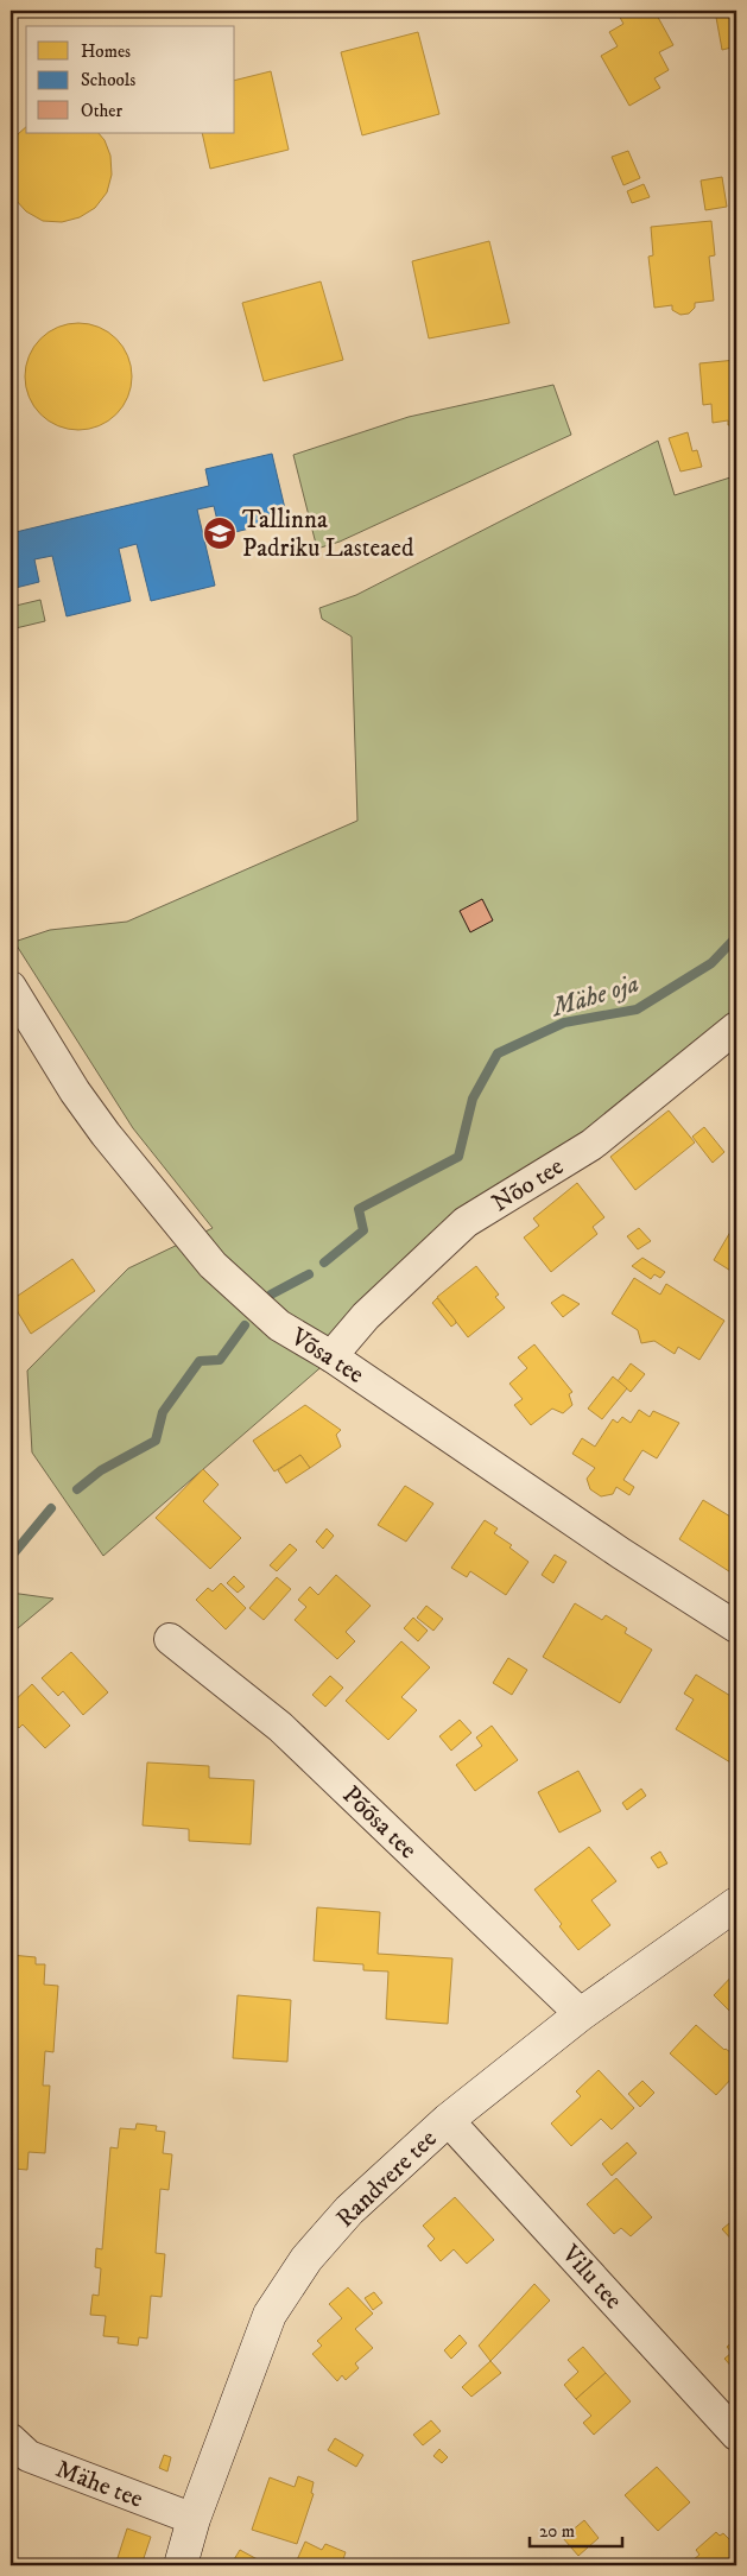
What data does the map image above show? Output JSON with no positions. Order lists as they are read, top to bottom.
{
  "streets": {
    "main road": ["Randvere tee"],
    "street": [
      "Nõo tee",
      "Võsa tee",
      "Põõsa tee",
      "Vilu tee",
      "Mähe tee"
    ]
  },
  "crossings": [
    ["Nõo tee", "Võsa tee"],
    ["Põõsa tee", "Randvere tee"],
    ["Randvere tee", "Vilu tee"],
    ["Randvere tee", "Mähe tee"]
  ],
  "water": ["Mähe oja"],
  "places": {
    "school or university": ["Tallinna Padriku Lasteaed"]
  },
  "legend": ["Homes", "Schools", "Other"],
  "scale_bar": "20 m"
}
